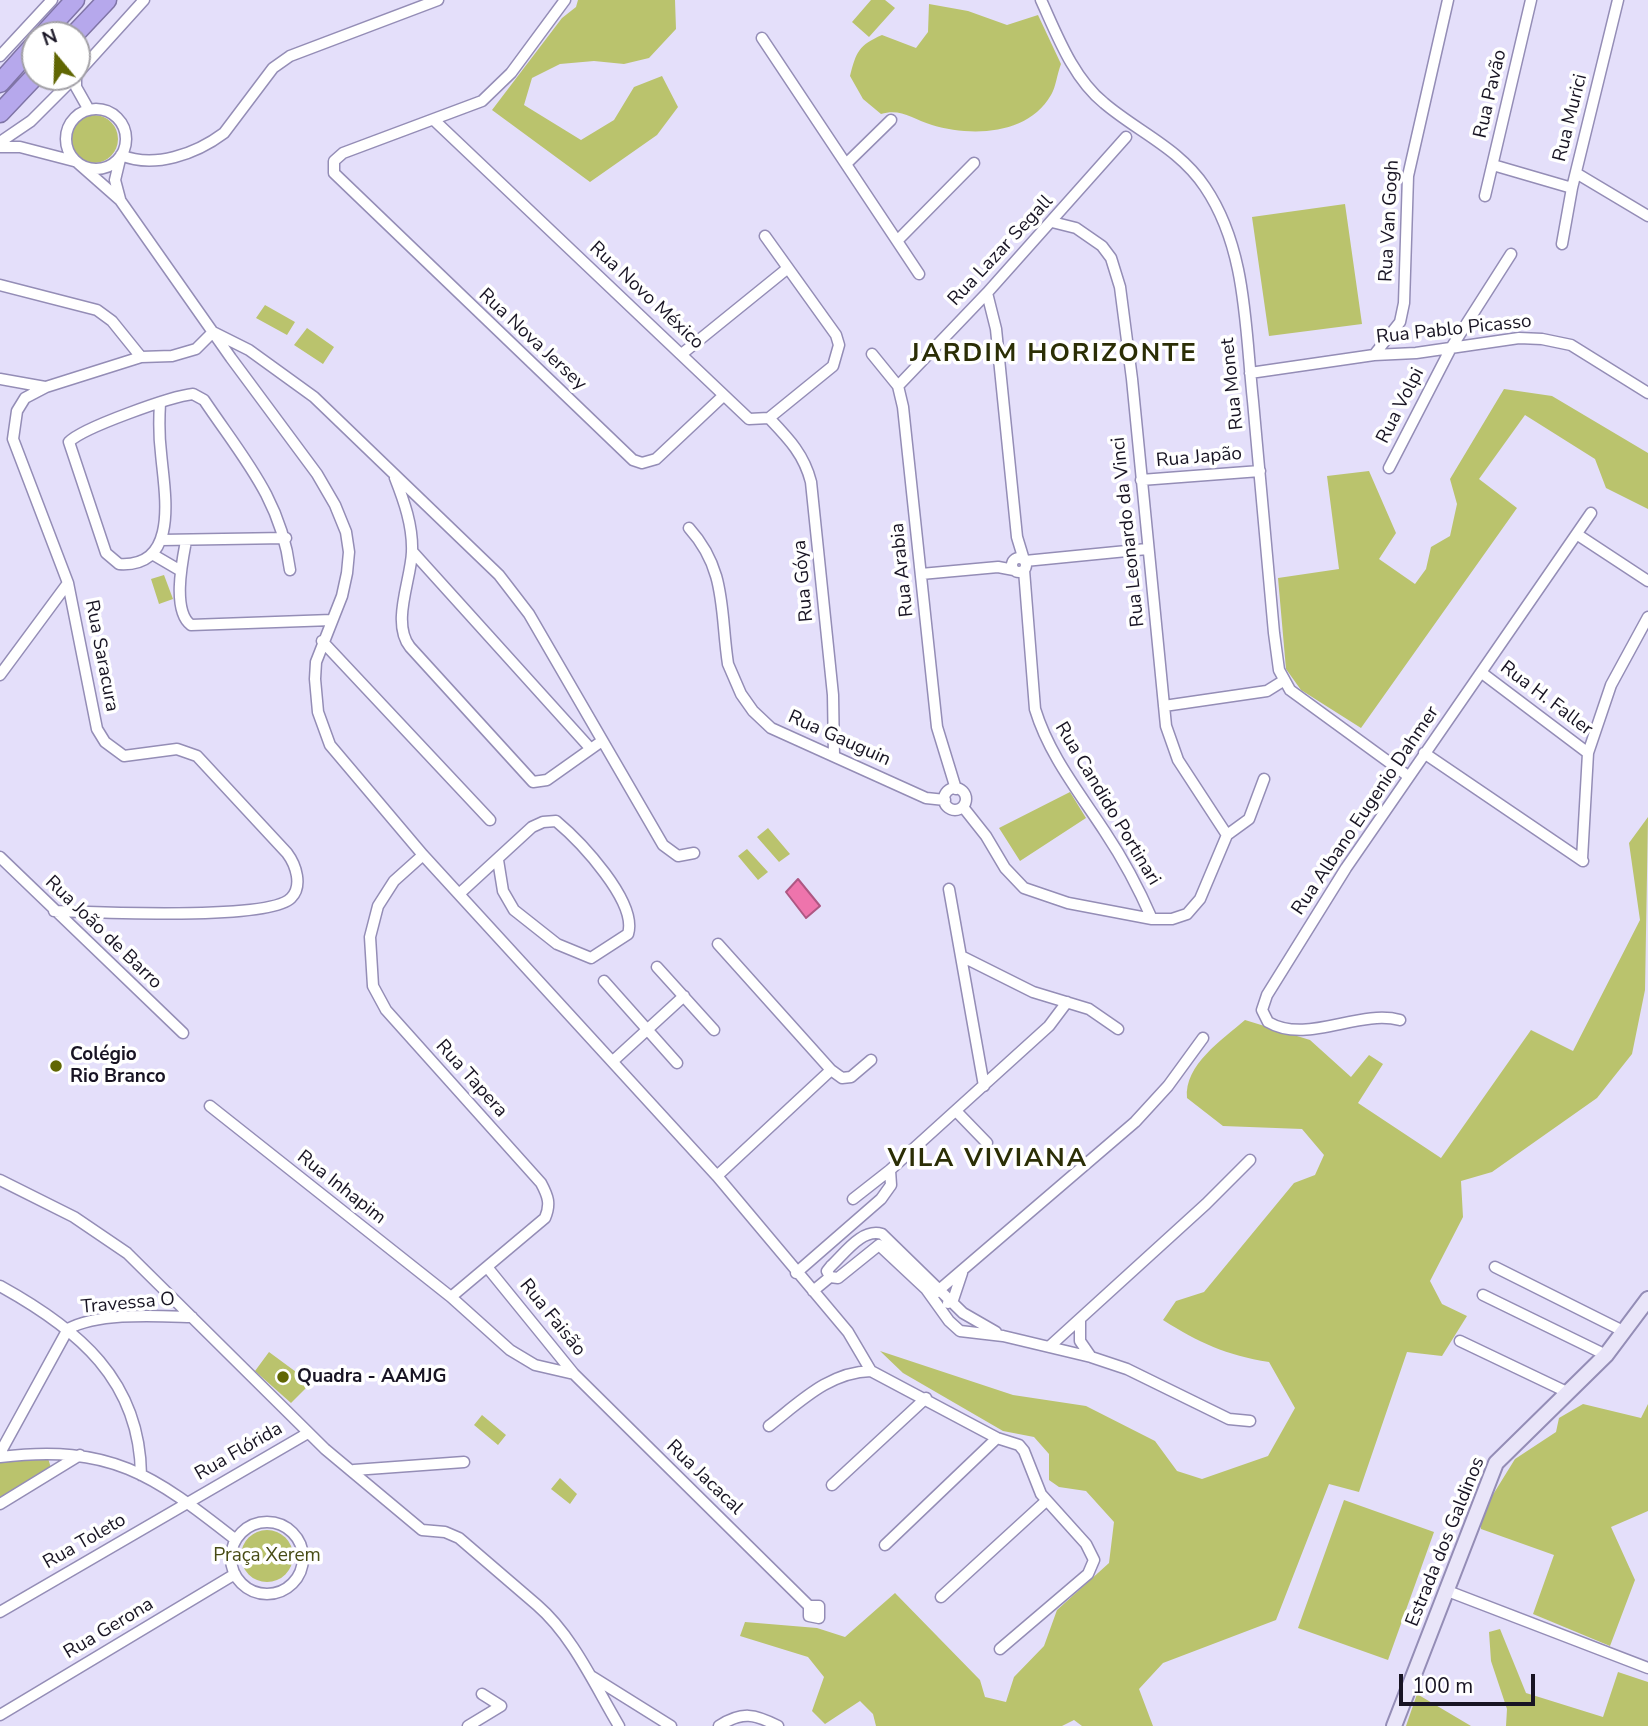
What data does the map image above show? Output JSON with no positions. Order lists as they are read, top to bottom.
{
  "streets": {
    "street": [
      "Rua Pavão",
      "Rua Murici",
      "Rua Van Gogh",
      "Rua Lazar Segall",
      "Rua Novo México",
      "Rua Pablo Picasso",
      "Rua Nova Jersey",
      "Rua Monet",
      "Rua Volpi",
      "Rua Japão",
      "Rua Leonardo da Vinci",
      "Rua Arabia",
      "Rua Góya",
      "Rua Saracura",
      "Rua H. Faller",
      "Rua Gauguin",
      "Rua Candido Portinari",
      "Rua Albano Eugenio Dahmer",
      "Rua João de Barro",
      "Rua Tapera",
      "Rua Inhapim",
      "Travessa O",
      "Rua Faisão",
      "Rua Flórida",
      "Rua Jacacal",
      "Rua Toleto",
      "Estrada dos Galdinos",
      "Rua Gerona"
    ]
  },
  "crossings": [
    ["Rua Van Gogh", "Rua Pablo Picasso"],
    ["Rua Lazar Segall", "Rua Leonardo da Vinci"],
    ["Rua Lazar Segall", "Rua Arabia"],
    ["Rua Lazar Segall", "Rua Candido Portinari"],
    ["Rua Novo México", "Rua Nova Jersey"],
    ["Rua Novo México", "Rua Góya"],
    ["Rua Pablo Picasso", "Rua Monet"],
    ["Rua Pablo Picasso", "Rua Volpi"],
    ["Rua Monet", "Rua Japão"],
    ["Rua Japão", "Rua Leonardo da Vinci"],
    ["Rua Arabia", "Rua Gauguin"],
    ["Rua Arabia", "Rua Candido Portinari"],
    ["Rua Góya", "Rua Gauguin"],
    ["Rua Saracura", "Rua João de Barro"],
    ["Rua H. Faller", "Rua Albano Eugenio Dahmer"],
    ["Rua Tapera", "Rua Inhapim"],
    ["Rua Tapera", "Rua Faisão"],
    ["Rua Inhapim", "Rua Faisão"],
    ["Rua Faisão", "Rua Jacacal"],
    ["Rua Flórida", "Rua Toleto"]
  ],
  "districts": ["JARDIM HORIZONTE", "VILA VIVIANA"],
  "parks": ["Praça Xerem"],
  "places": ["Colégio Rio Branco", "Quadra - AAMJG"],
  "scale_bar": "100 m",
  "north": "top"
}
